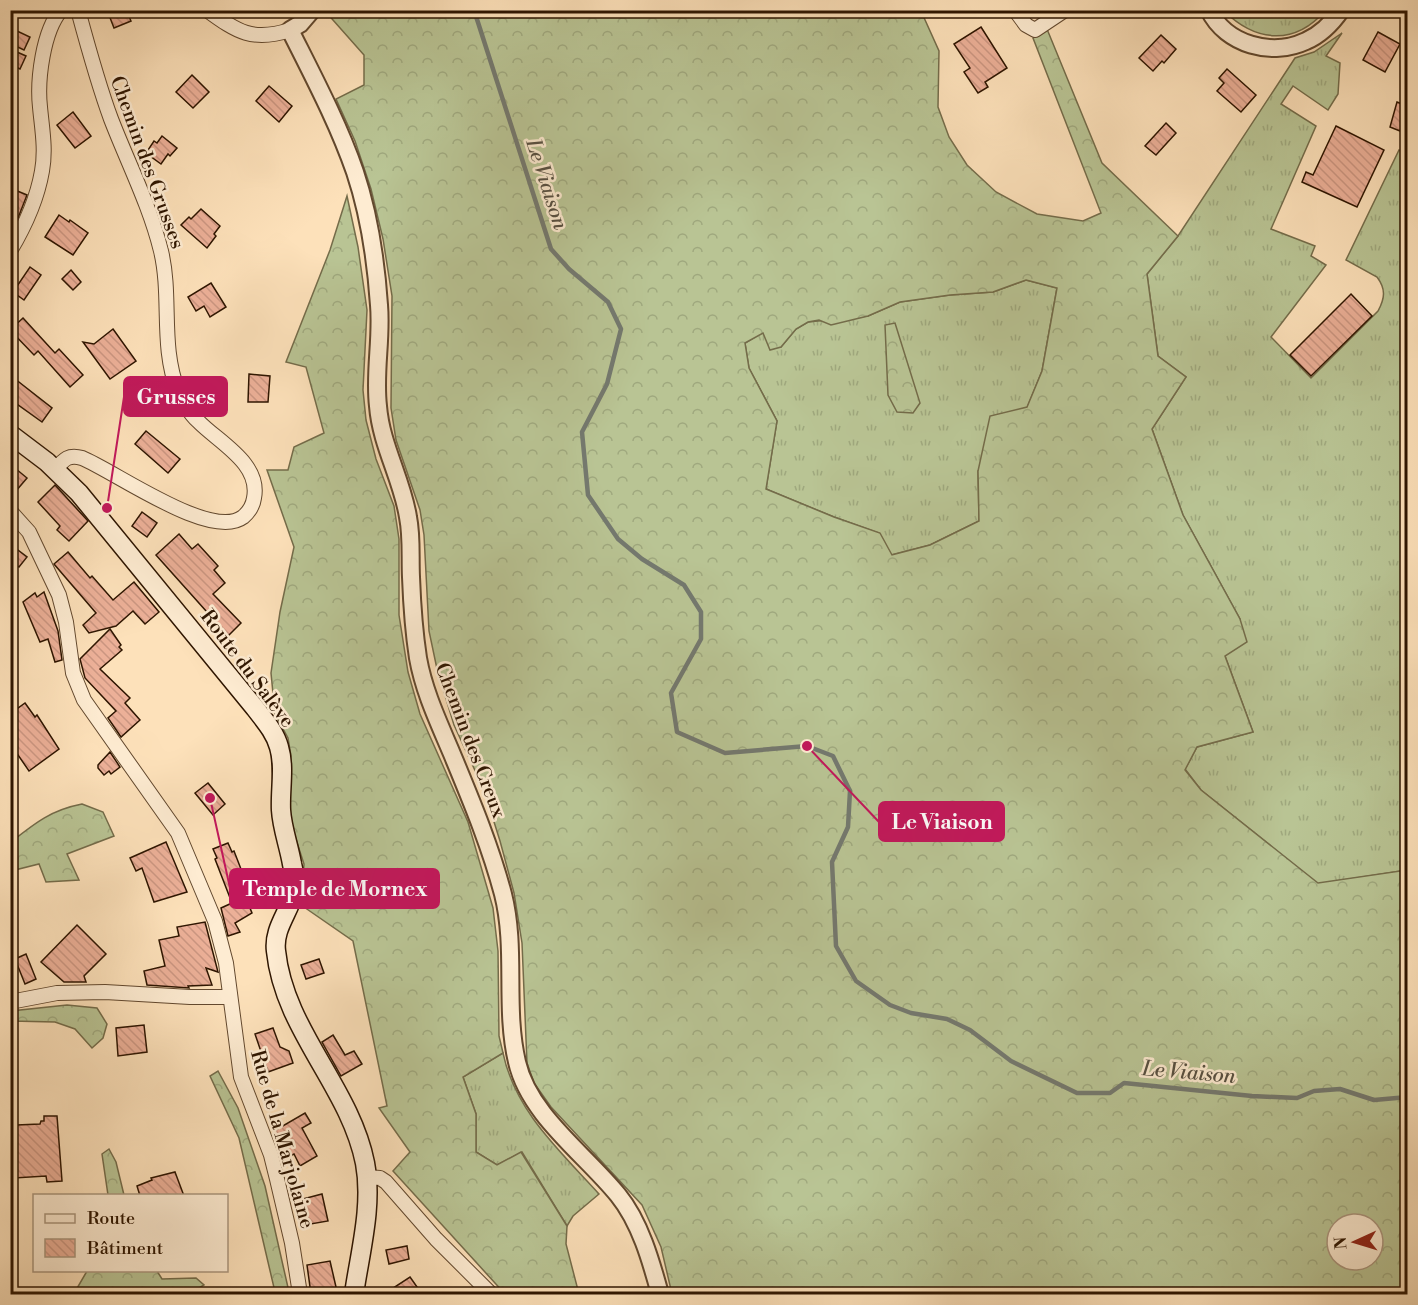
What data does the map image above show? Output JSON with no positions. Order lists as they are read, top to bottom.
{
  "streets": {
    "main road": ["Route du Salève"],
    "street": ["Chemin des Grusses", "Chemin des Creux", "Rue de la Marjolaine"]
  },
  "crossings": [
    ["Chemin des Grusses", "Route du Salève"]
  ],
  "water": ["Le Viaison"],
  "places": ["Grusses", "Le Viaison", "Temple de Mornex"],
  "legend": ["Route", "Bâtiment"],
  "north": "left"
}
